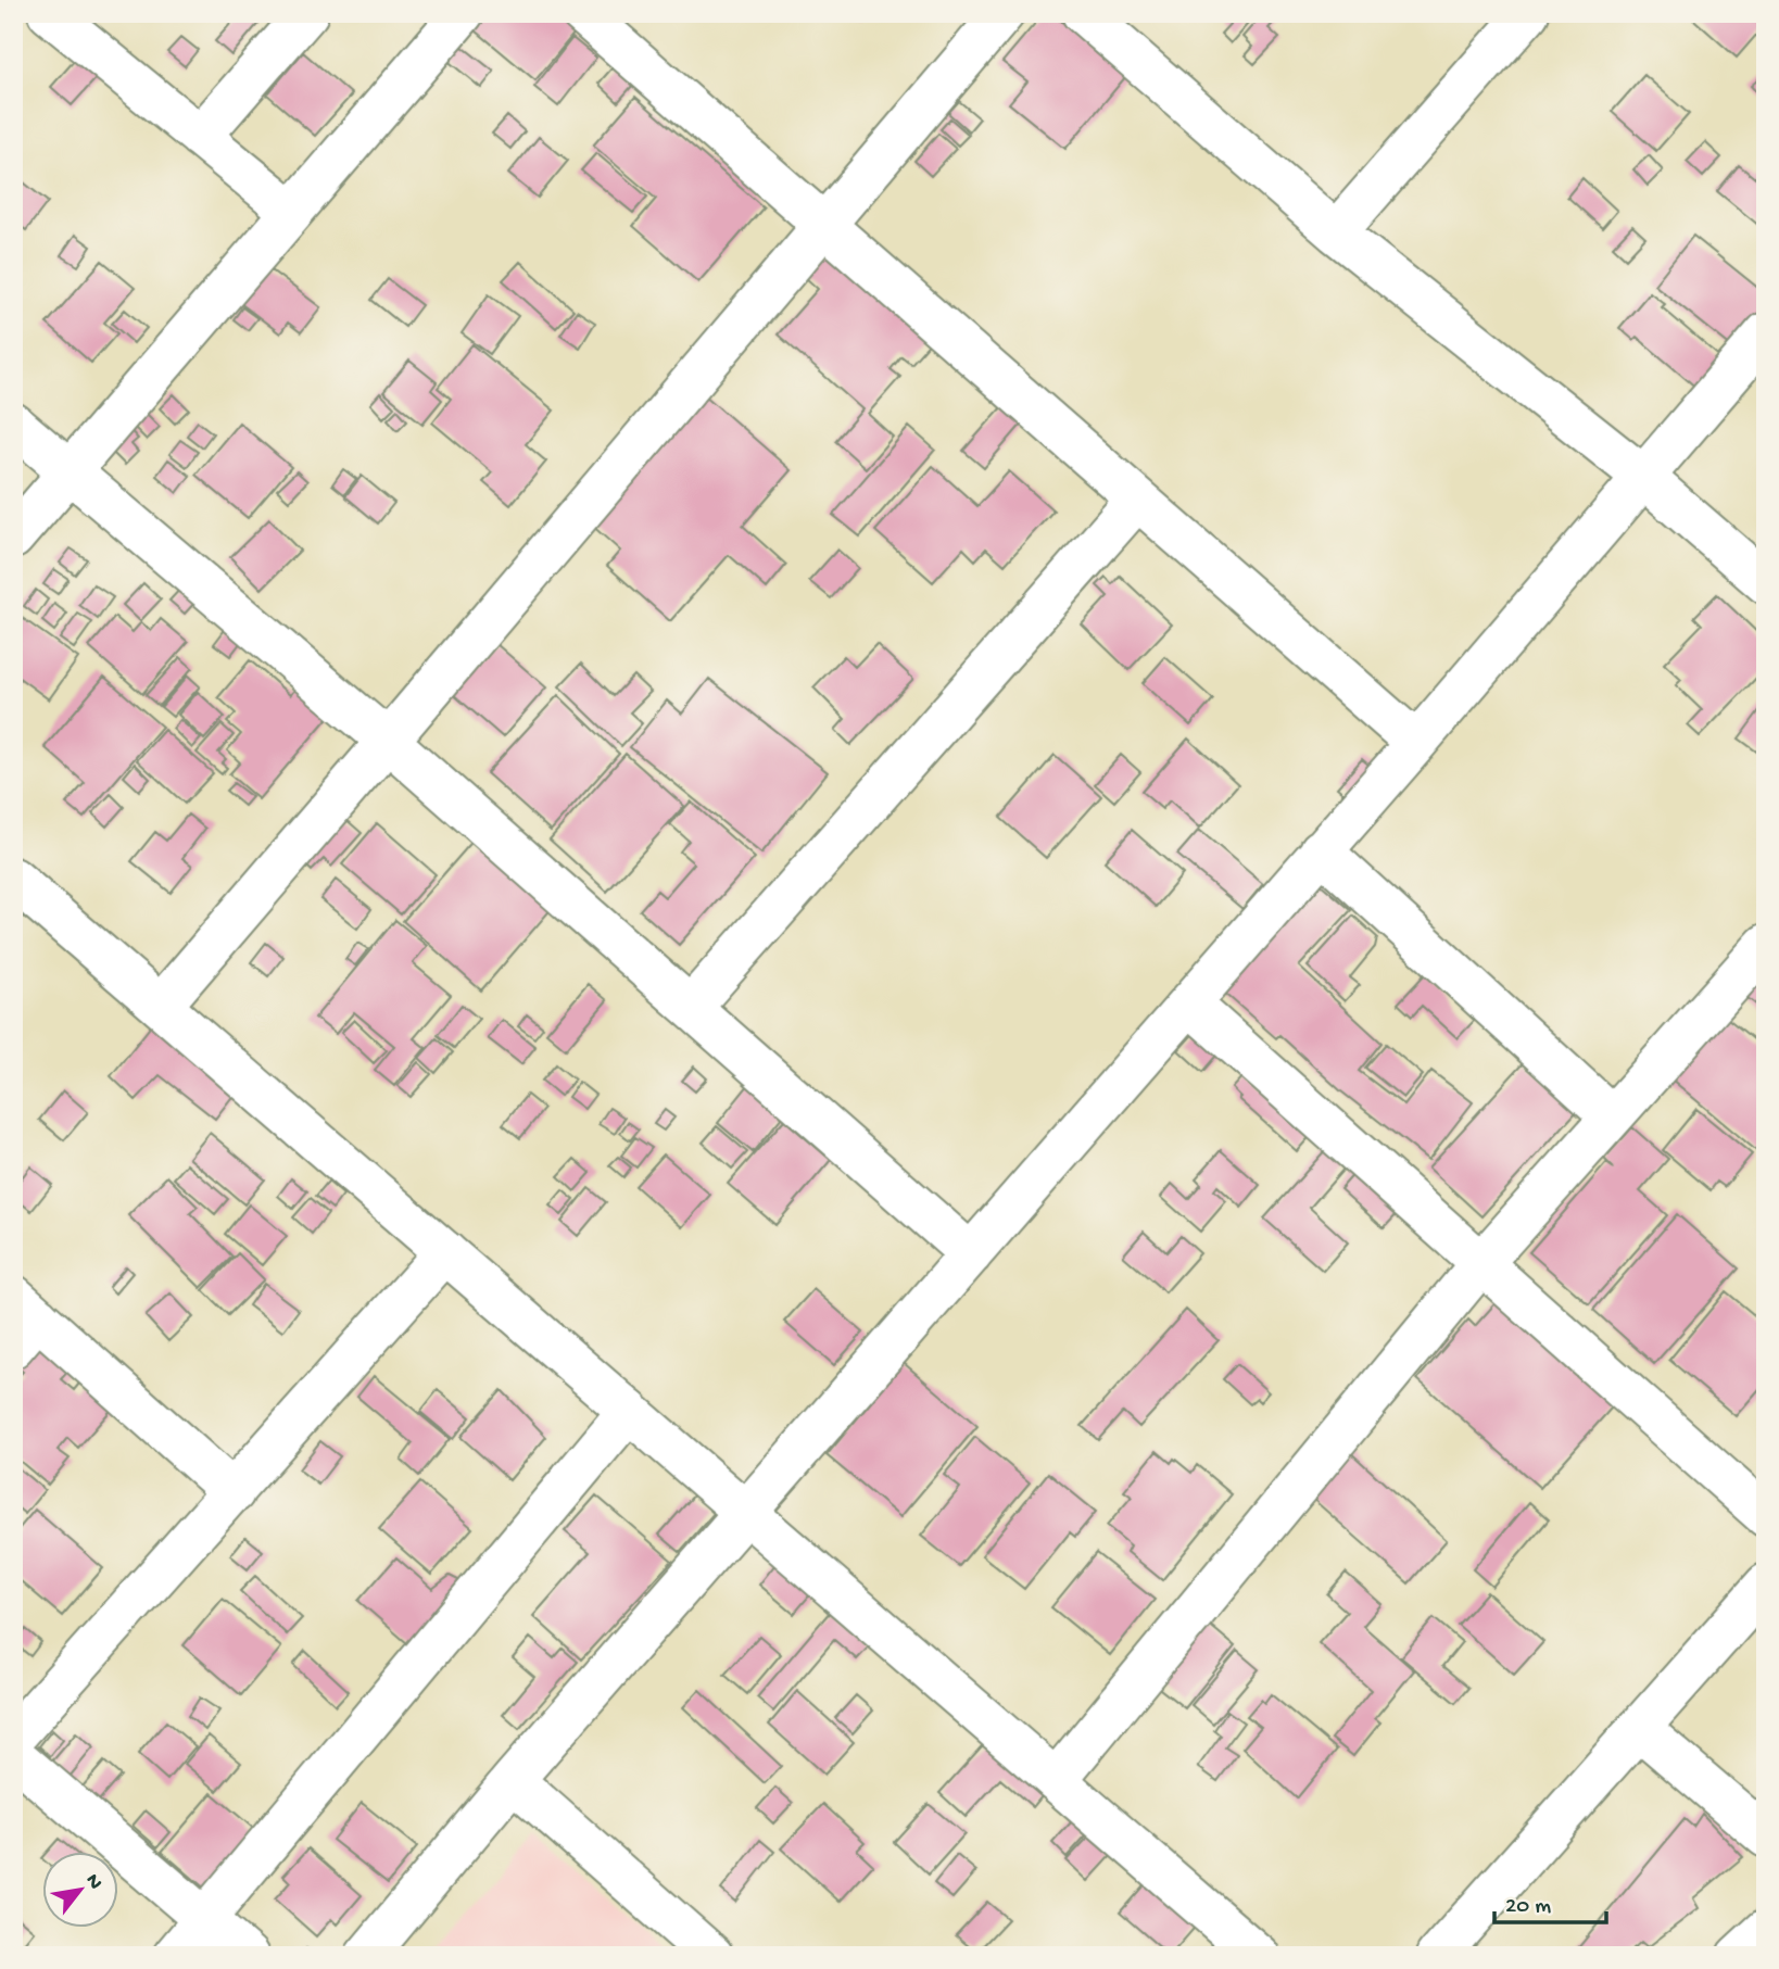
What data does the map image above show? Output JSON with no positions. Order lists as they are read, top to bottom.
{
  "scale_bar": "20 m",
  "north": "top right"
}
